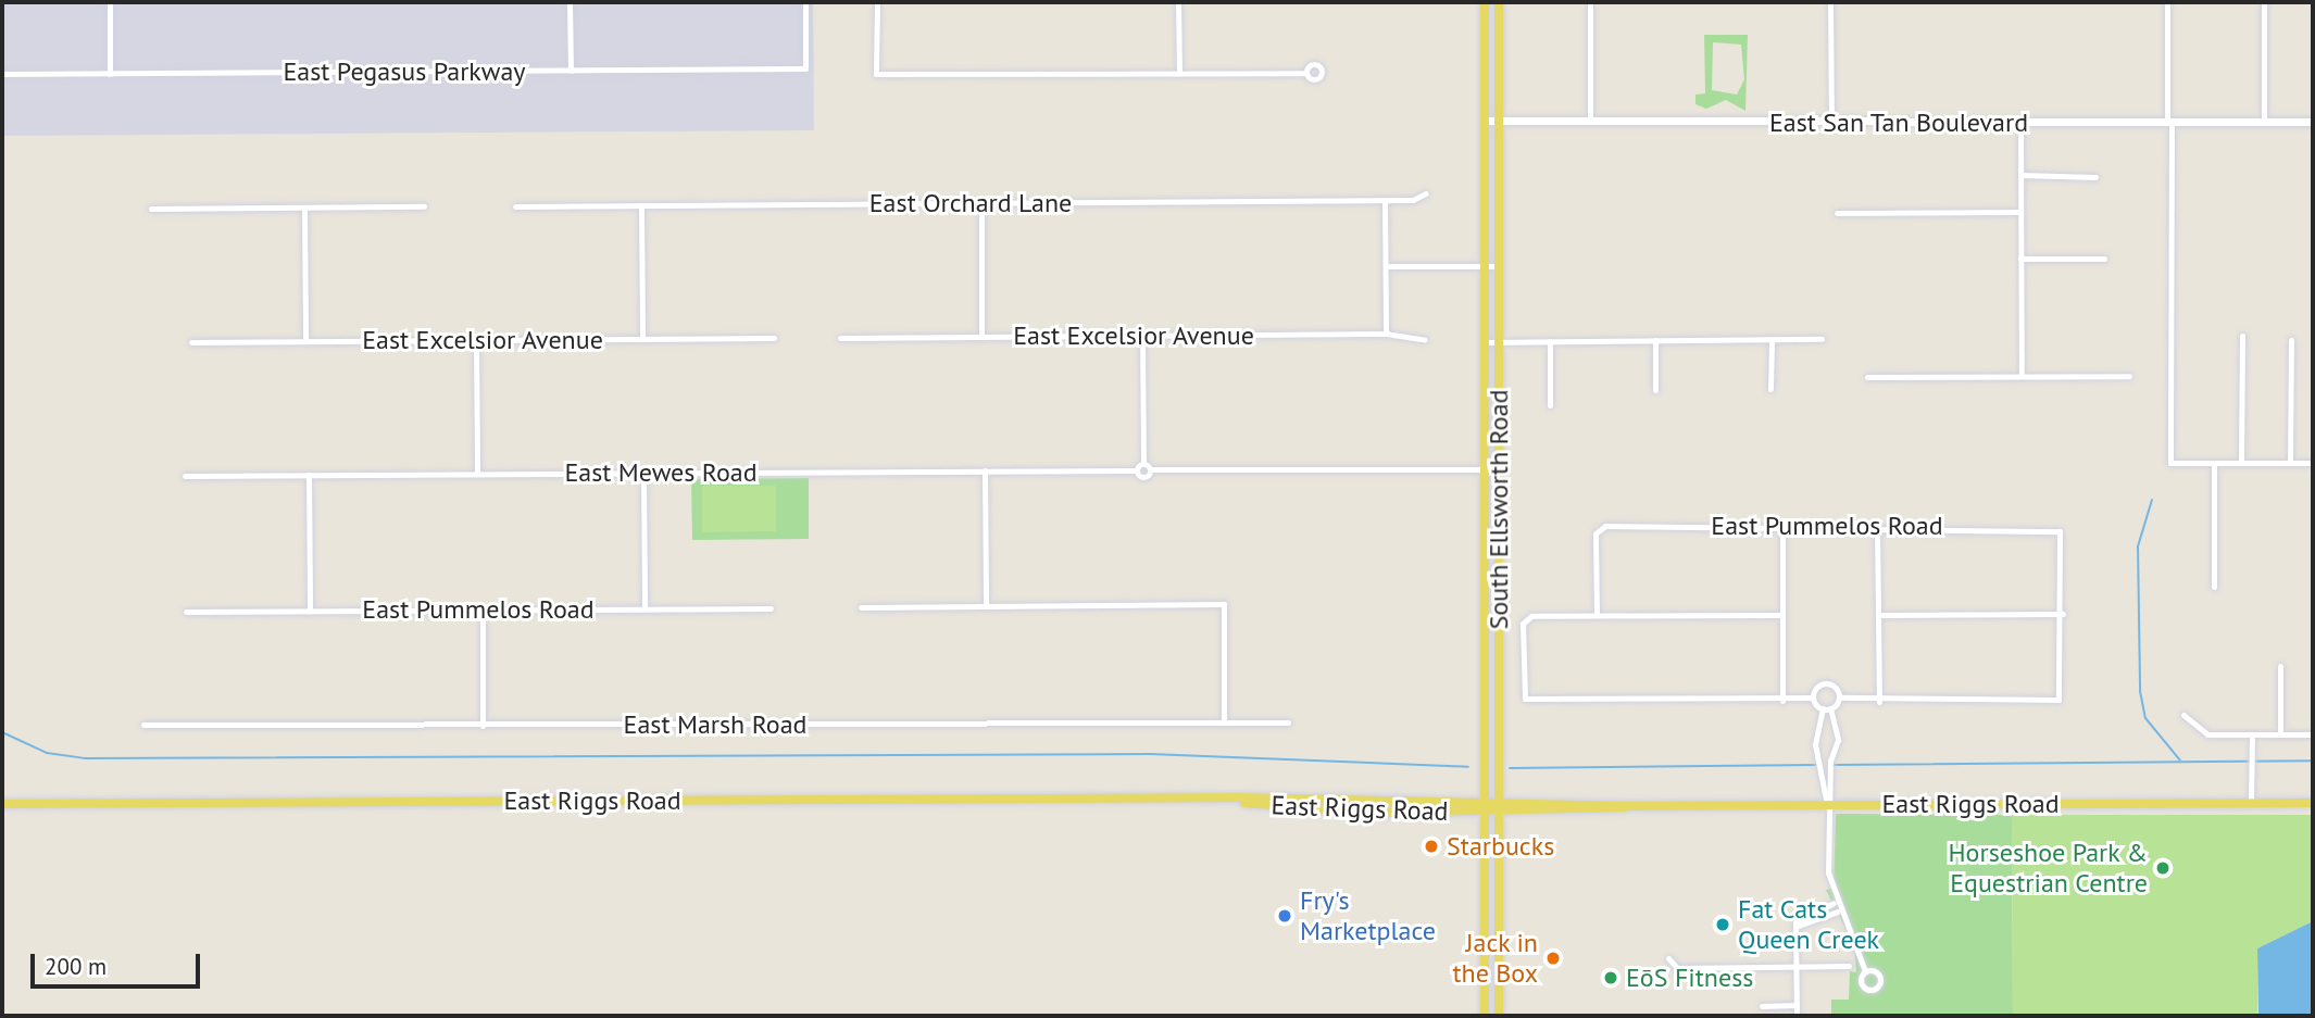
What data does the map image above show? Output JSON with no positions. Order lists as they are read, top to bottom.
{
  "streets": {
    "main road": ["South Ellsworth Road", "East Riggs Road"],
    "street": [
      "East Pegasus Parkway",
      "East San Tan Boulevard",
      "East Orchard Lane",
      "East Excelsior Avenue",
      "East Mewes Road",
      "East Pummelos Road",
      "East Marsh Road"
    ]
  },
  "crossings": [
    ["East San Tan Boulevard", "South Ellsworth Road"],
    ["East Mewes Road", "South Ellsworth Road"],
    ["South Ellsworth Road", "East Riggs Road"]
  ],
  "places": [
    "Starbucks",
    "Horseshoe Park & Equestrian Centre",
    "Fry's Marketplace",
    "Fat Cats Queen Creek",
    "Jack in the Box",
    "EōS Fitness"
  ],
  "scale_bar": "200 m"
}
